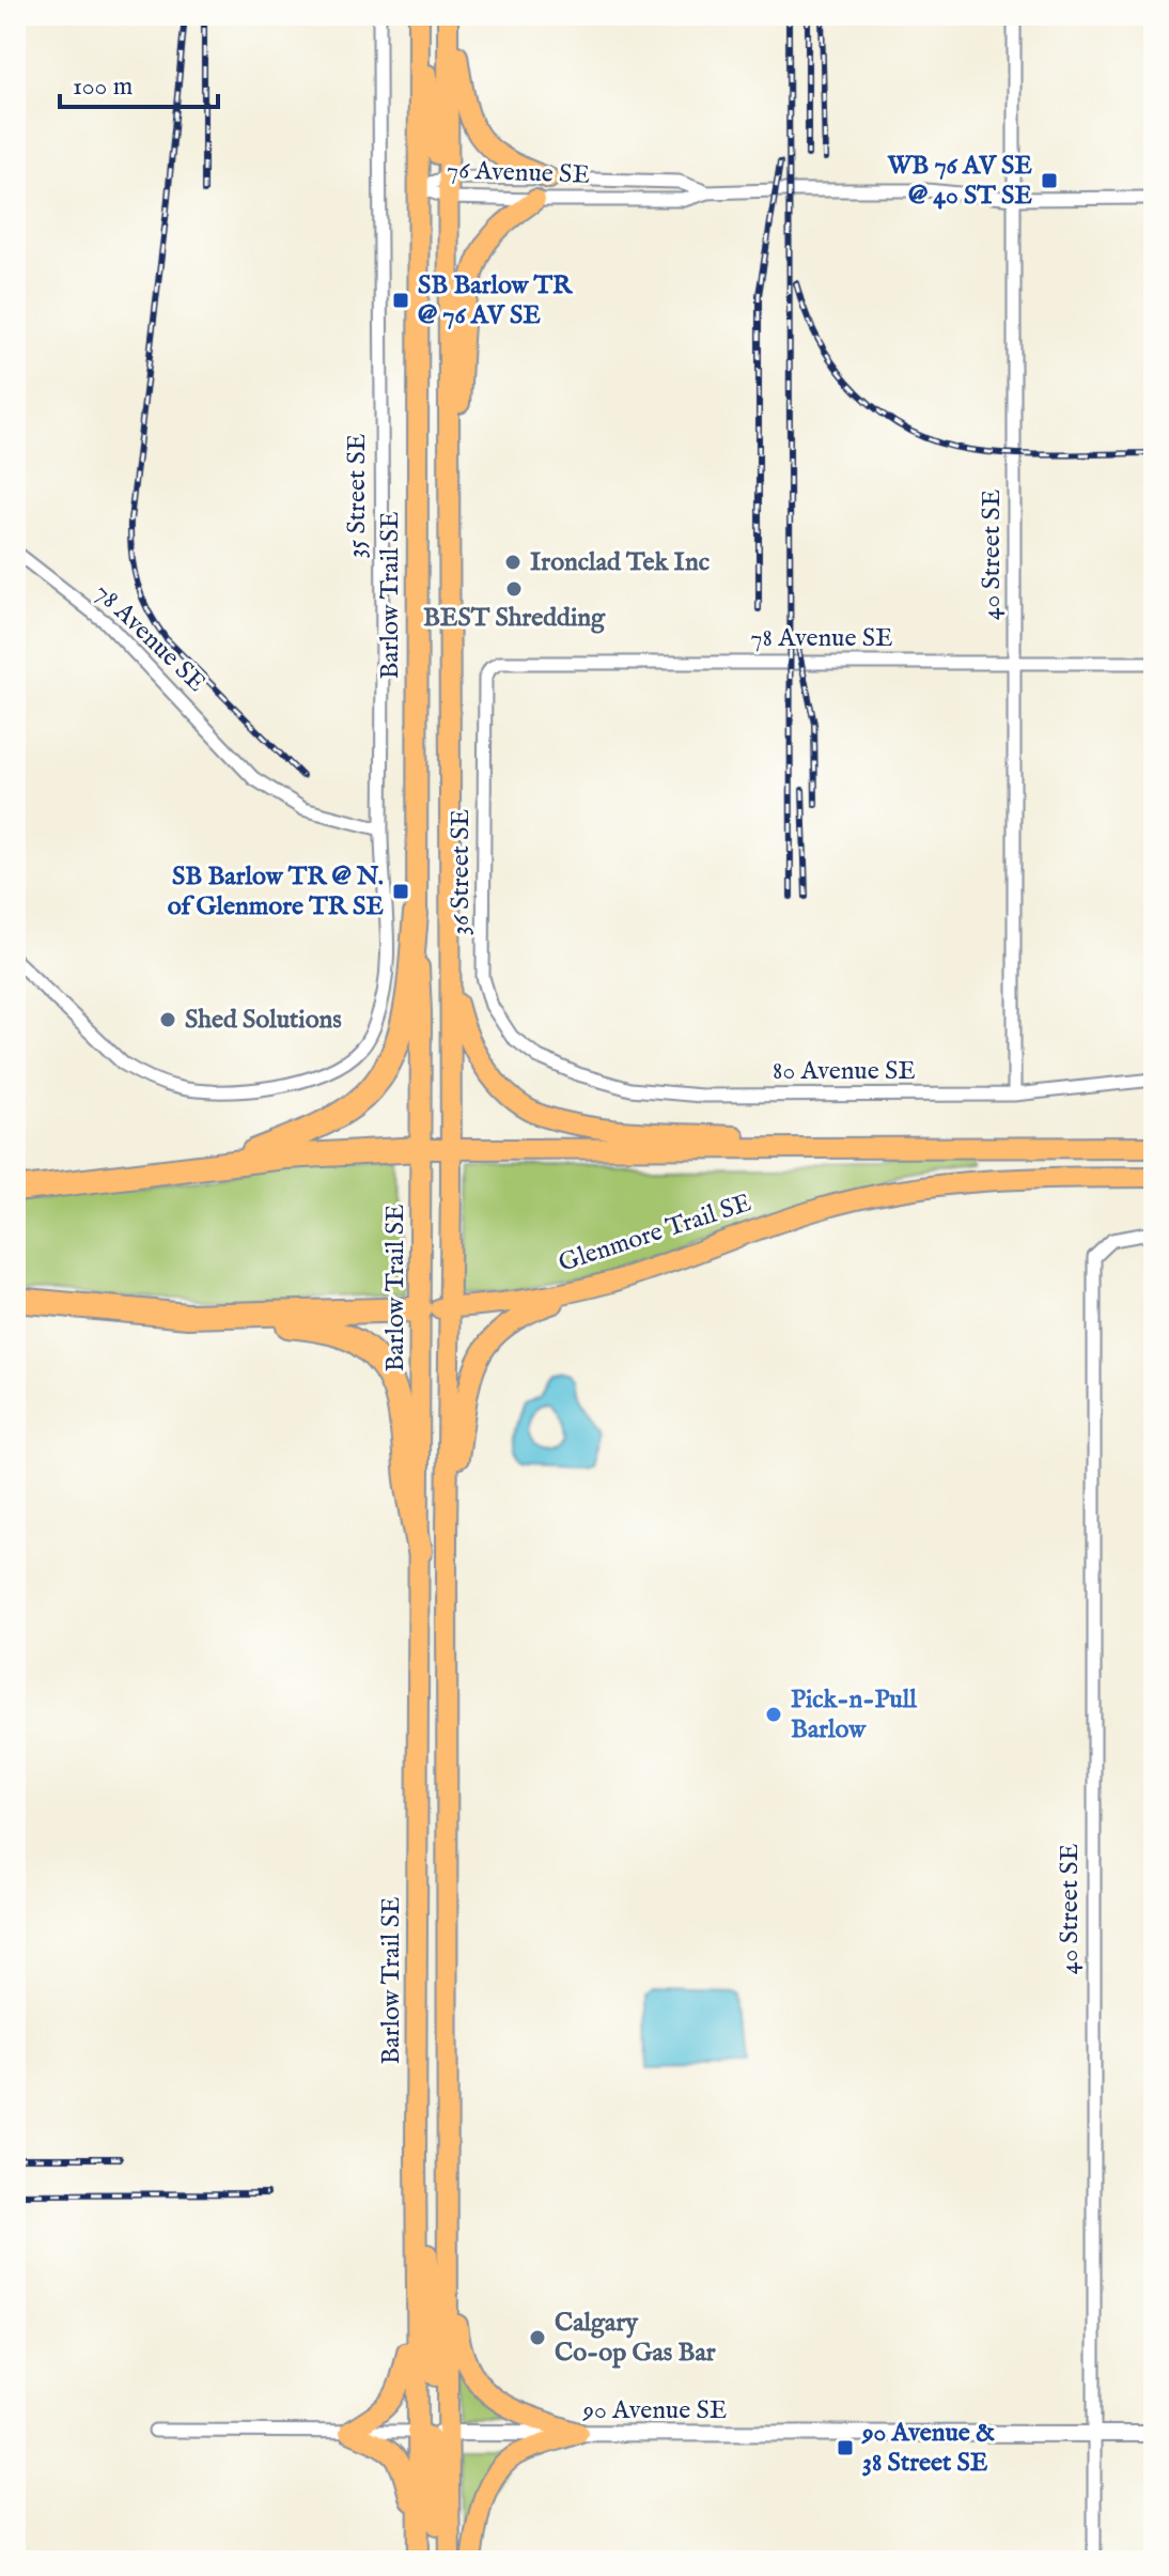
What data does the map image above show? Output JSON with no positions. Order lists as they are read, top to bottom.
{
  "streets": {
    "highway": ["Glenmore Trail SE"],
    "main road": ["Barlow Trail SE"],
    "street": [
      "76 Avenue SE",
      "35 Street SE",
      "40 Street SE",
      "78 Avenue SE",
      "36 Street SE",
      "80 Avenue SE",
      "90 Avenue SE"
    ]
  },
  "crossings": [
    ["76 Avenue SE", "40 Street SE"],
    ["76 Avenue SE", "Barlow Trail SE"],
    ["35 Street SE", "78 Avenue SE"],
    ["40 Street SE", "78 Avenue SE"],
    ["40 Street SE", "80 Avenue SE"],
    ["40 Street SE", "90 Avenue SE"],
    ["Barlow Trail SE", "Glenmore Trail SE"],
    ["Barlow Trail SE", "90 Avenue SE"],
    ["78 Avenue SE", "36 Street SE"],
    ["36 Street SE", "80 Avenue SE"]
  ],
  "places": {
    "transit": [
      "WB 76 AV SE @ 40 ST SE",
      "SB Barlow TR @ 76 AV SE",
      "SB Barlow TR @ N. of Glenmore TR SE",
      "90 Avenue & 38 Street SE"
    ],
    "other": [
      "Ironclad Tek Inc",
      "BEST Shredding",
      "Shed Solutions",
      "Pick-n-Pull Barlow",
      "Calgary Co-op Gas Bar"
    ]
  },
  "scale_bar": "100 m"
}
